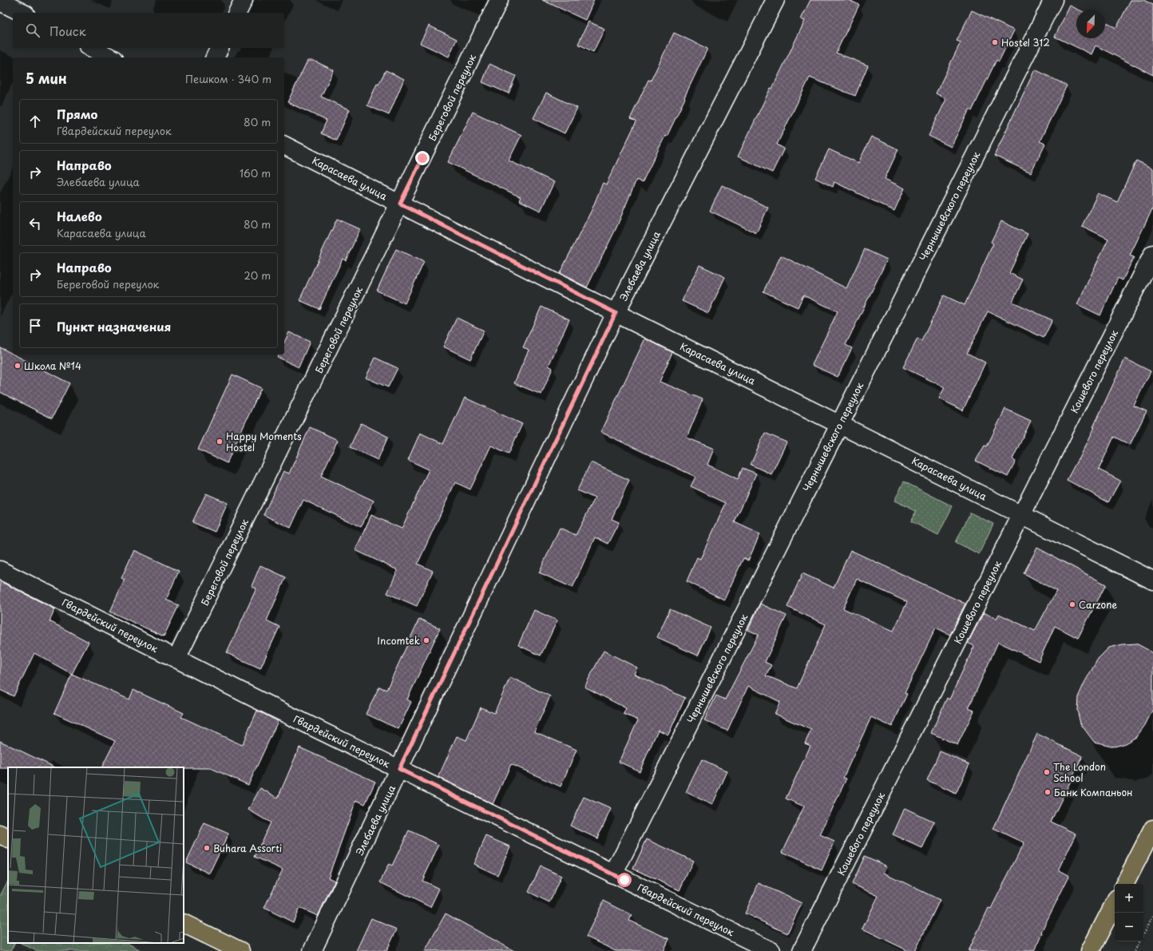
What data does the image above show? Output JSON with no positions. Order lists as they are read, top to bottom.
{
  "streets": {
    "street": [
      "Береговой переулок",
      "Карасаева улица",
      "Чернышевского переулок",
      "Элебаева улица",
      "Кошевого переулок",
      "Гвардейский переулок"
    ]
  },
  "crossings": [
    ["Береговой переулок", "Карасаева улица"],
    ["Береговой переулок", "Гвардейский переулок"],
    ["Карасаева улица", "Чернышевского переулок"],
    ["Карасаева улица", "Элебаева улица"],
    ["Карасаева улица", "Кошевого переулок"],
    ["Чернышевского переулок", "Гвардейский переулок"],
    ["Элебаева улица", "Гвардейский переулок"]
  ],
  "places": [
    "Hostel 312",
    "Школа №14",
    "Happy Moments Hostel",
    "Carzone",
    "Incomtek",
    "The London School",
    "Банк Компаньон",
    "Buhara Assorti"
  ],
  "north": "bottom left",
  "page": {
    "search": "Поиск",
    "heading": ["5 мин", "Пешком · 340 m"],
    "list": [
      ["Прямо", "Гвардейский переулок", "80 m"],
      ["Направо", "Элебаева улица", "160 m"],
      ["Налево", "Карасаева улица", "80 m"],
      ["Направо", "Береговой переулок", "20 m"],
      "Пункт назначения"
    ],
    "map_buttons": ["+", "−"]
  }
}
